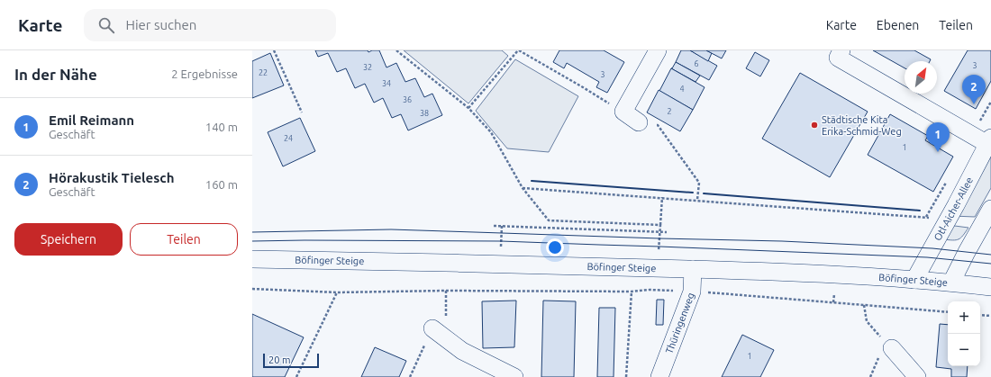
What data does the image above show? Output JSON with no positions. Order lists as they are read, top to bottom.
{
  "streets": {
    "street": ["Otl-Aicher-Allee", "Böfinger Steige", "Thüringenweg"]
  },
  "crossings": [
    ["Otl-Aicher-Allee", "Böfinger Steige"],
    ["Böfinger Steige", "Thüringenweg"]
  ],
  "places": ["Städtische Kita Erika-Schmid-Weg"],
  "house_numbers": [
    "6",
    "3",
    "32",
    "22",
    "3",
    "34",
    "4",
    "36",
    "2",
    "38",
    "24",
    "1",
    "1"
  ],
  "scale_bar": "20 m",
  "north": "top right",
  "page": {
    "header": "Karte",
    "search": "Hier suchen",
    "nav": ["Karte", "Ebenen", "Teilen"],
    "heading": ["In der Nähe", "2 Ergebnisse"],
    "pins": ["2", "1"],
    "list": [
      {
        "mark": "1",
        "name": "Emil Reimann",
        "note": "Geschäft",
        "value": "140 m"
      },
      {
        "mark": "2",
        "name": "Hörakustik Tielesch",
        "note": "Geschäft",
        "value": "160 m"
      }
    ],
    "buttons": ["Speichern", "Teilen"],
    "map_buttons": ["+", "−"],
    "scale": "20 m"
  }
}
